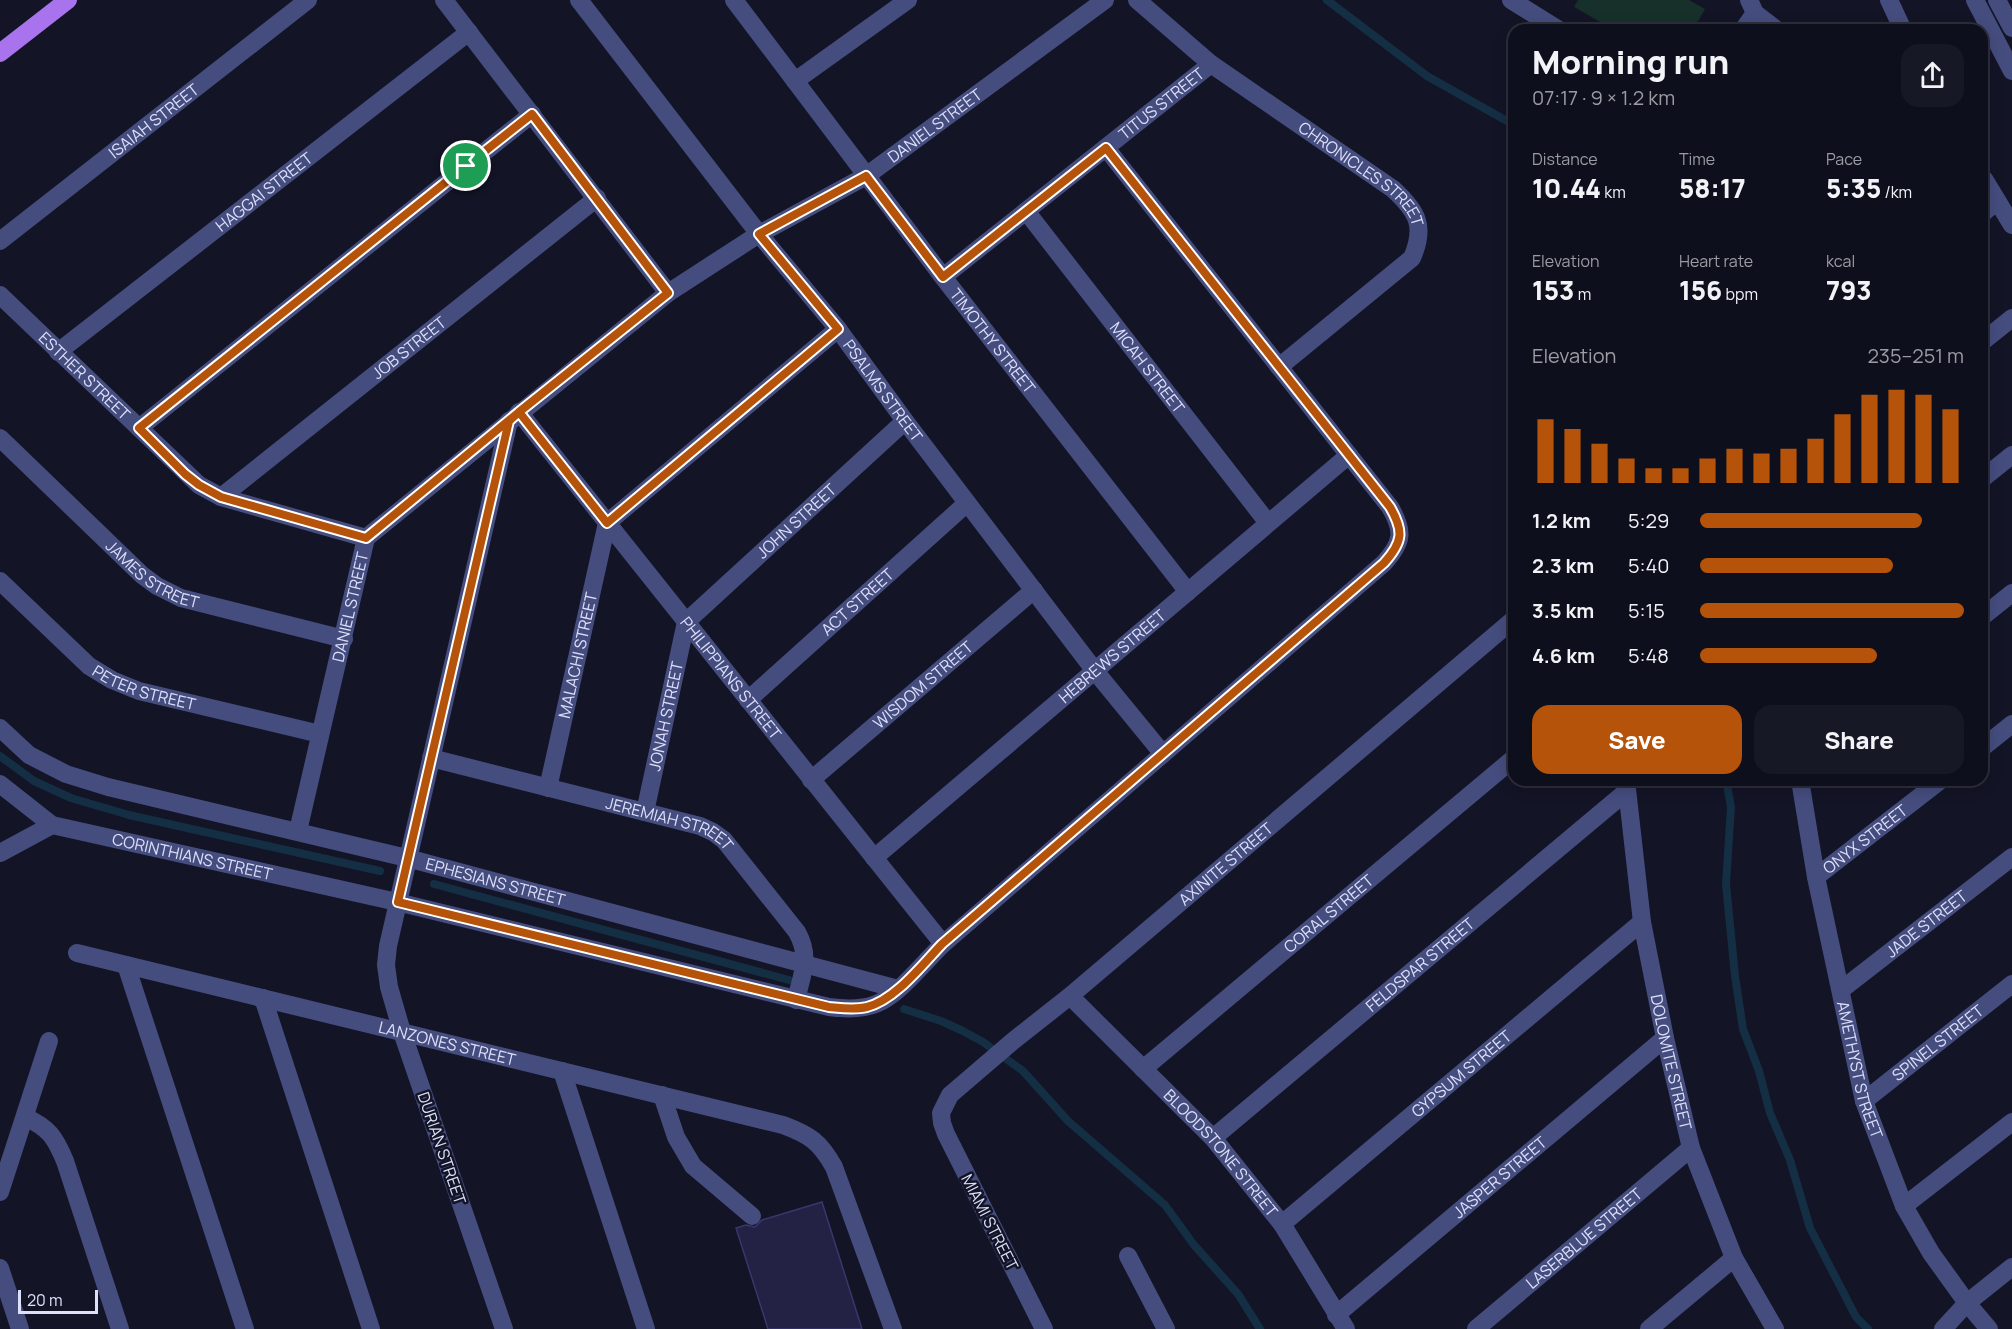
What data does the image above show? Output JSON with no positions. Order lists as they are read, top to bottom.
{
  "streets": {
    "street": [
      "TITUS STREET",
      "ISAIAH STREET",
      "DANIEL STREET",
      "CHRONICLES STREET",
      "HAGGAI STREET",
      "TIMOTHY STREET",
      "JOB STREET",
      "MICAH STREET",
      "ESTHER STREET",
      "PSALMS STREET",
      "JOHN STREET",
      "JAMES STREET",
      "ACT STREET",
      "MALACHI STREET",
      "HEBREWS STREET",
      "PHILIPPIANS STREET",
      "PETER STREET",
      "WISDOM STREET",
      "JONAH STREET",
      "JEREMIAH STREET",
      "ONYX STREET",
      "CORINTHIANS STREET",
      "AXINITE STREET",
      "EPHESIANS STREET",
      "CORAL STREET",
      "JADE STREET",
      "FELDSPAR STREET",
      "LANZONES STREET",
      "SPINEL STREET",
      "DOLOMITE STREET",
      "AMETHYST STREET",
      "GYPSUM STREET",
      "DURIAN STREET",
      "BLOODSTONE STREET",
      "JASPER STREET",
      "MIAMI STREET",
      "LASERBLUE STREET"
    ]
  },
  "crossings": [
    ["TITUS STREET", "CHRONICLES STREET"],
    ["TITUS STREET", "TIMOTHY STREET"],
    ["TITUS STREET", "MICAH STREET"],
    ["DANIEL STREET", "TIMOTHY STREET"],
    ["DANIEL STREET", "ESTHER STREET"],
    ["DANIEL STREET", "PSALMS STREET"],
    ["DANIEL STREET", "JAMES STREET"],
    ["DANIEL STREET", "PHILIPPIANS STREET"],
    ["DANIEL STREET", "PETER STREET"],
    ["DANIEL STREET", "EPHESIANS STREET"],
    ["HAGGAI STREET", "ESTHER STREET"],
    ["TIMOTHY STREET", "HEBREWS STREET"],
    ["JOB STREET", "ESTHER STREET"],
    ["MICAH STREET", "HEBREWS STREET"],
    ["PSALMS STREET", "JOHN STREET"],
    ["PSALMS STREET", "ACT STREET"],
    ["PSALMS STREET", "HEBREWS STREET"],
    ["PSALMS STREET", "WISDOM STREET"],
    ["PSALMS STREET", "CORINTHIANS STREET"],
    ["JOHN STREET", "PHILIPPIANS STREET"],
    ["JOHN STREET", "JONAH STREET"],
    ["ACT STREET", "PHILIPPIANS STREET"],
    ["MALACHI STREET", "PHILIPPIANS STREET"],
    ["MALACHI STREET", "JEREMIAH STREET"],
    ["HEBREWS STREET", "PHILIPPIANS STREET"],
    ["HEBREWS STREET", "CORINTHIANS STREET"],
    ["PHILIPPIANS STREET", "WISDOM STREET"],
    ["PHILIPPIANS STREET", "JONAH STREET"],
    ["PHILIPPIANS STREET", "CORINTHIANS STREET"],
    ["JONAH STREET", "JEREMIAH STREET"],
    ["JEREMIAH STREET", "CORINTHIANS STREET"],
    ["JEREMIAH STREET", "EPHESIANS STREET"],
    ["ONYX STREET", "AMETHYST STREET"],
    ["CORINTHIANS STREET", "EPHESIANS STREET"],
    ["CORINTHIANS STREET", "DURIAN STREET"],
    ["AXINITE STREET", "BLOODSTONE STREET"],
    ["AXINITE STREET", "MIAMI STREET"],
    ["CORAL STREET", "BLOODSTONE STREET"],
    ["JADE STREET", "AMETHYST STREET"],
    ["FELDSPAR STREET", "DOLOMITE STREET"],
    ["FELDSPAR STREET", "BLOODSTONE STREET"],
    ["LANZONES STREET", "DURIAN STREET"],
    ["SPINEL STREET", "AMETHYST STREET"],
    ["DOLOMITE STREET", "GYPSUM STREET"],
    ["DOLOMITE STREET", "JASPER STREET"],
    ["DOLOMITE STREET", "LASERBLUE STREET"],
    ["GYPSUM STREET", "BLOODSTONE STREET"],
    ["BLOODSTONE STREET", "JASPER STREET"]
  ],
  "scale_bar": "20 m",
  "page": {
    "heading": ["Morning run", "07:17 · 9 × 1.2 km"],
    "stats": [
      ["Distance", "10.44 km"],
      ["Time", "58:17"],
      ["Pace", "5:35 /km"],
      ["Elevation", "153 m"],
      ["Heart rate", "156 bpm"],
      ["kcal", "793"]
    ],
    "chart": ["Elevation", "235–251 m"],
    "list": [
      {
        "name": "1.2 km",
        "note": "5:29"
      },
      {
        "name": "2.3 km",
        "note": "5:40"
      },
      {
        "name": "3.5 km",
        "note": "5:15"
      },
      {
        "name": "4.6 km",
        "note": "5:48"
      }
    ],
    "buttons": ["Save", "Share"],
    "scale": "20 m"
  }
}
